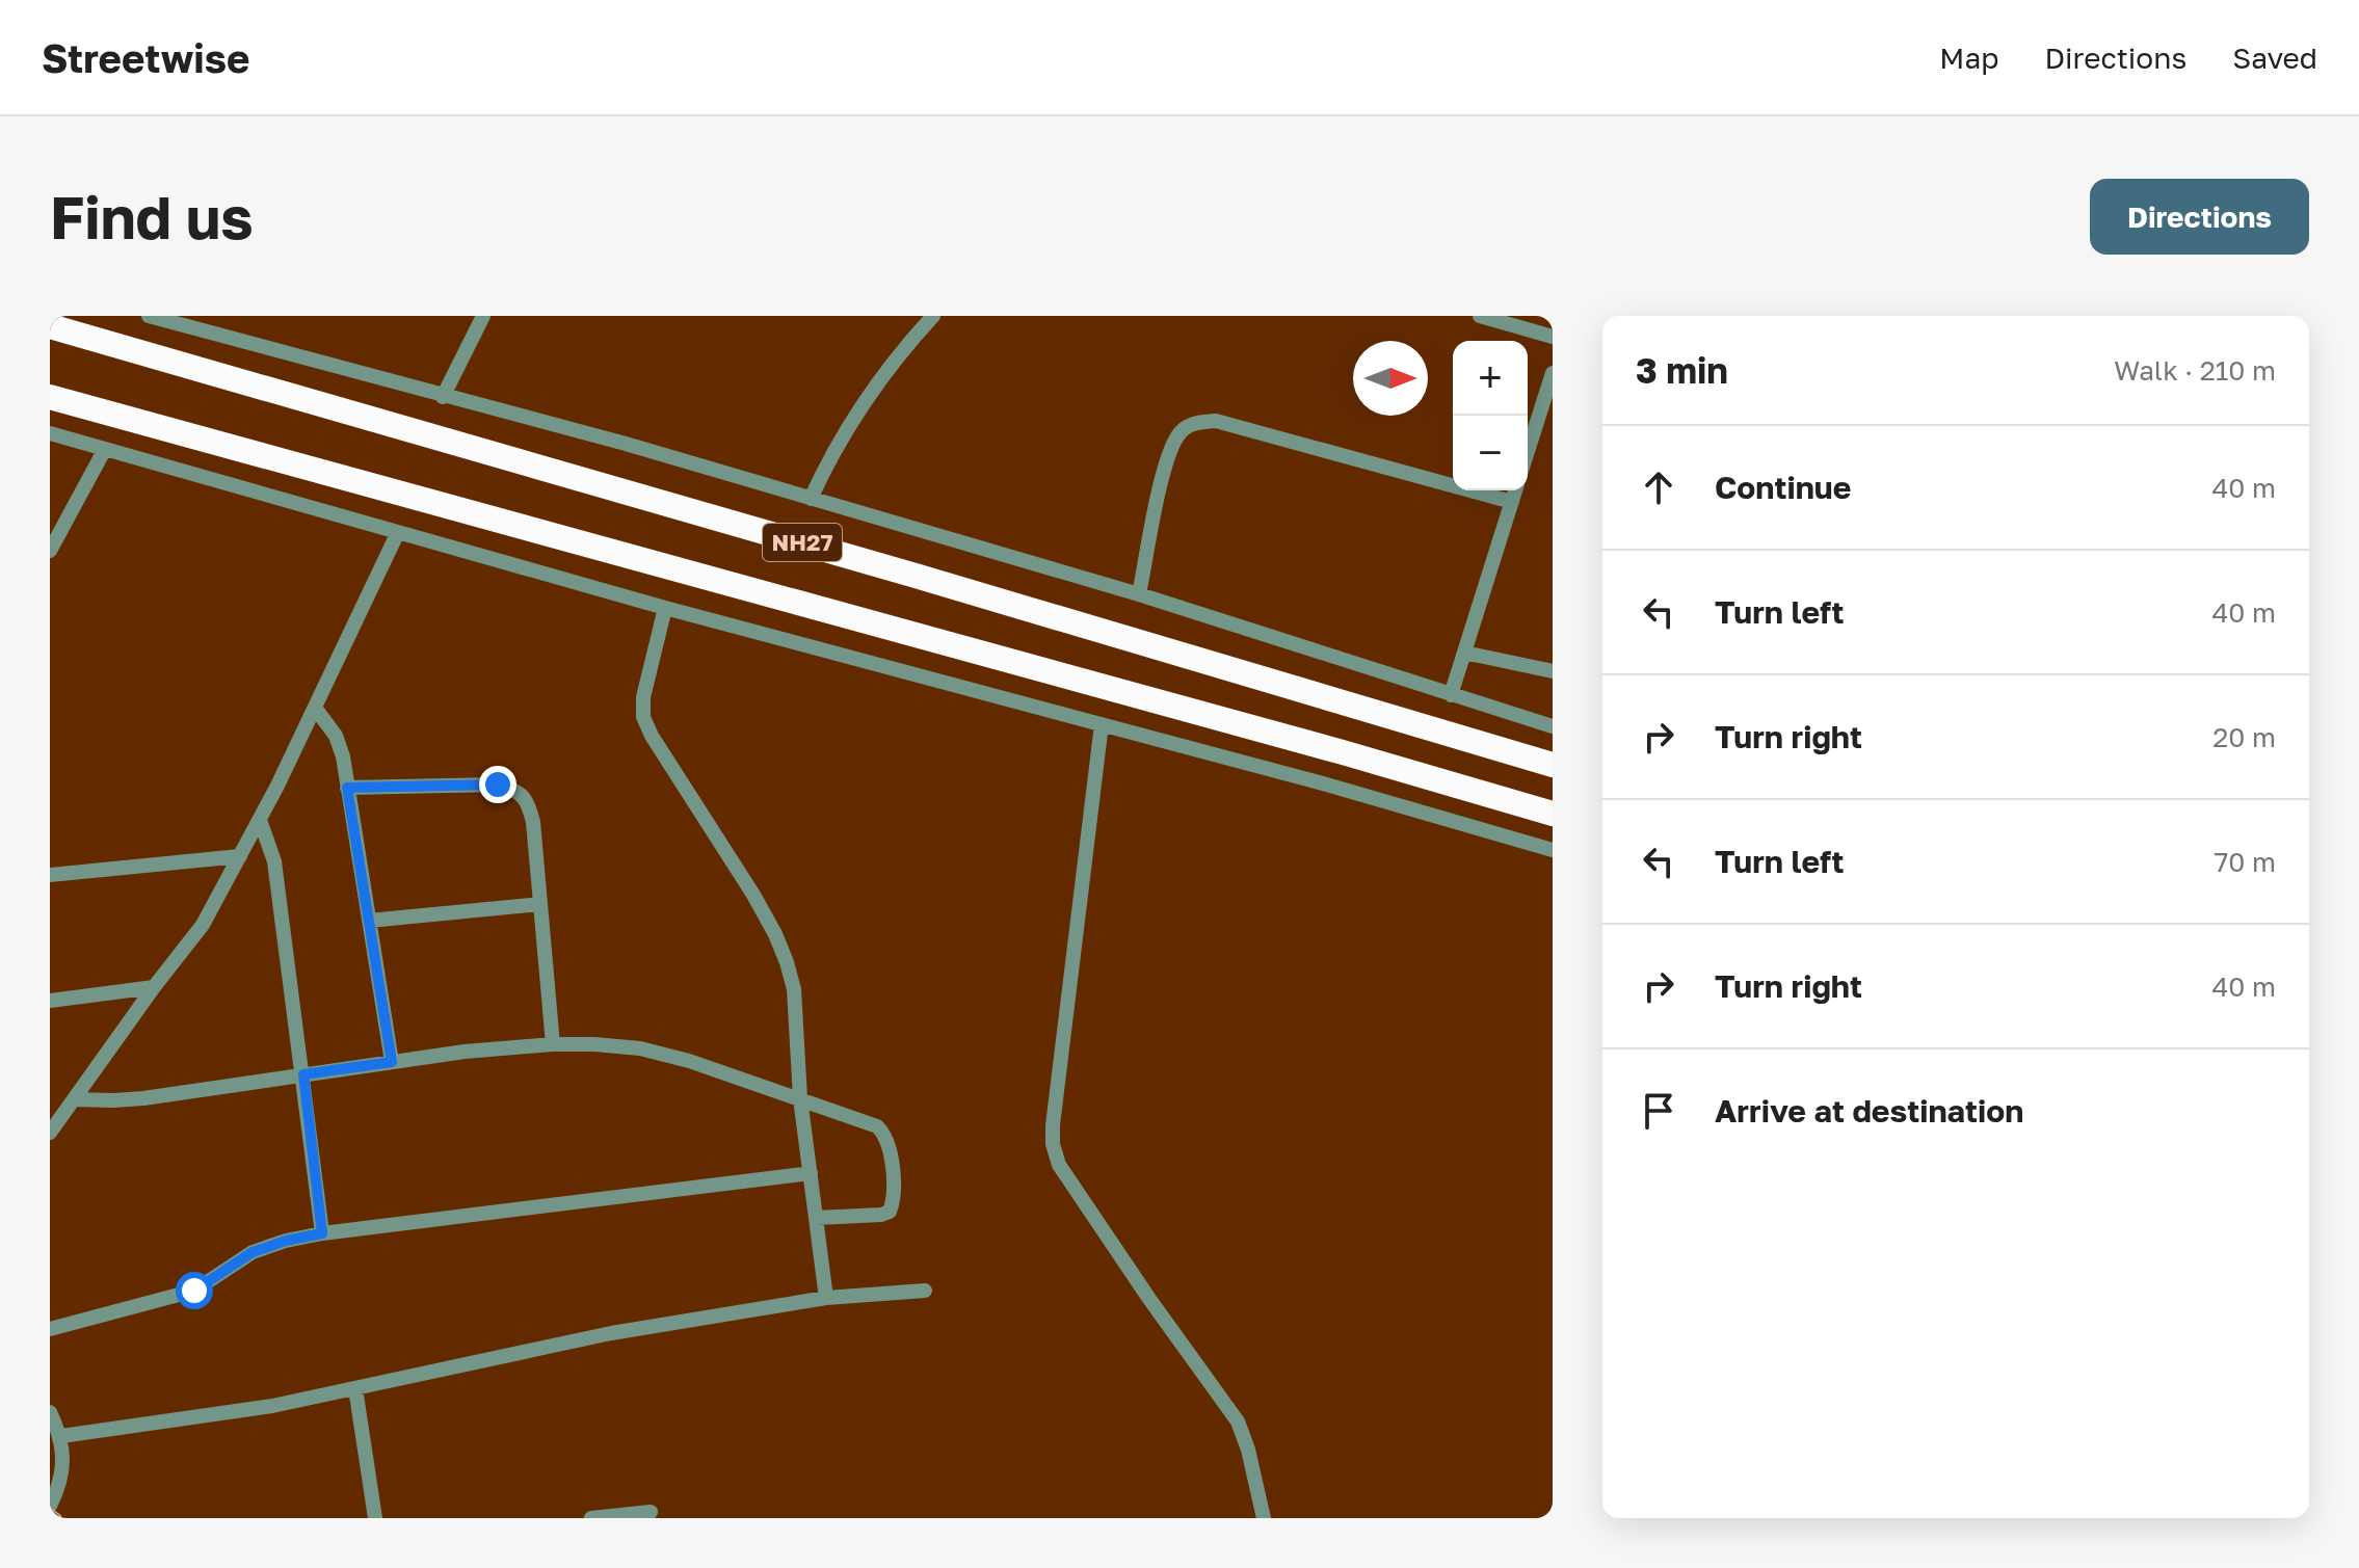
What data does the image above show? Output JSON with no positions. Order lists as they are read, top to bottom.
{
  "streets": {
    "highway": ["NH27"]
  },
  "north": "right",
  "page": {
    "header": "Streetwise",
    "nav": ["Map", "Directions", "Saved"],
    "buttons": "Directions",
    "title": "Find us",
    "heading": ["3 min", "Walk · 210 m"],
    "map_buttons": ["+", "−"],
    "list": [
      ["Continue", "40 m"],
      ["Turn left", "40 m"],
      ["Turn right", "20 m"],
      ["Turn left", "70 m"],
      ["Turn right", "40 m"],
      "Arrive at destination"
    ]
  }
}
